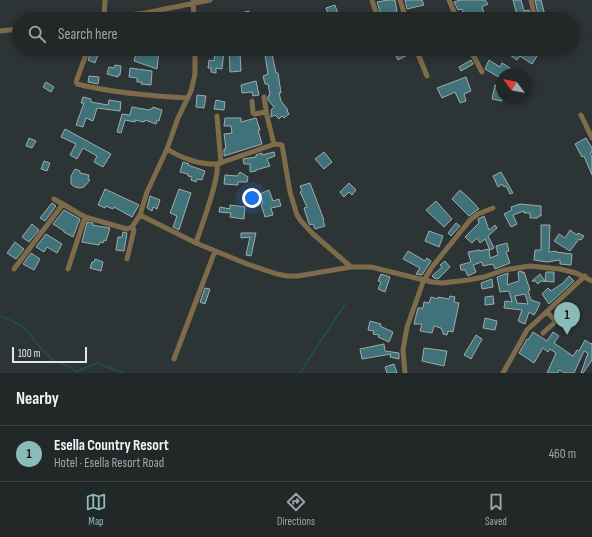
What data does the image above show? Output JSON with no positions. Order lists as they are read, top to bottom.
{
  "scale_bar": "100 m",
  "north": "top left",
  "page": {
    "search": "Search here",
    "pins": "1",
    "scale": "100 m",
    "heading": "Nearby",
    "list": [
      {
        "mark": "1",
        "name": "Esella Country Resort",
        "note": "Hotel · Esella Resort Road",
        "value": "460 m"
      }
    ],
    "nav": ["Map", "Directions", "Saved"]
  }
}
